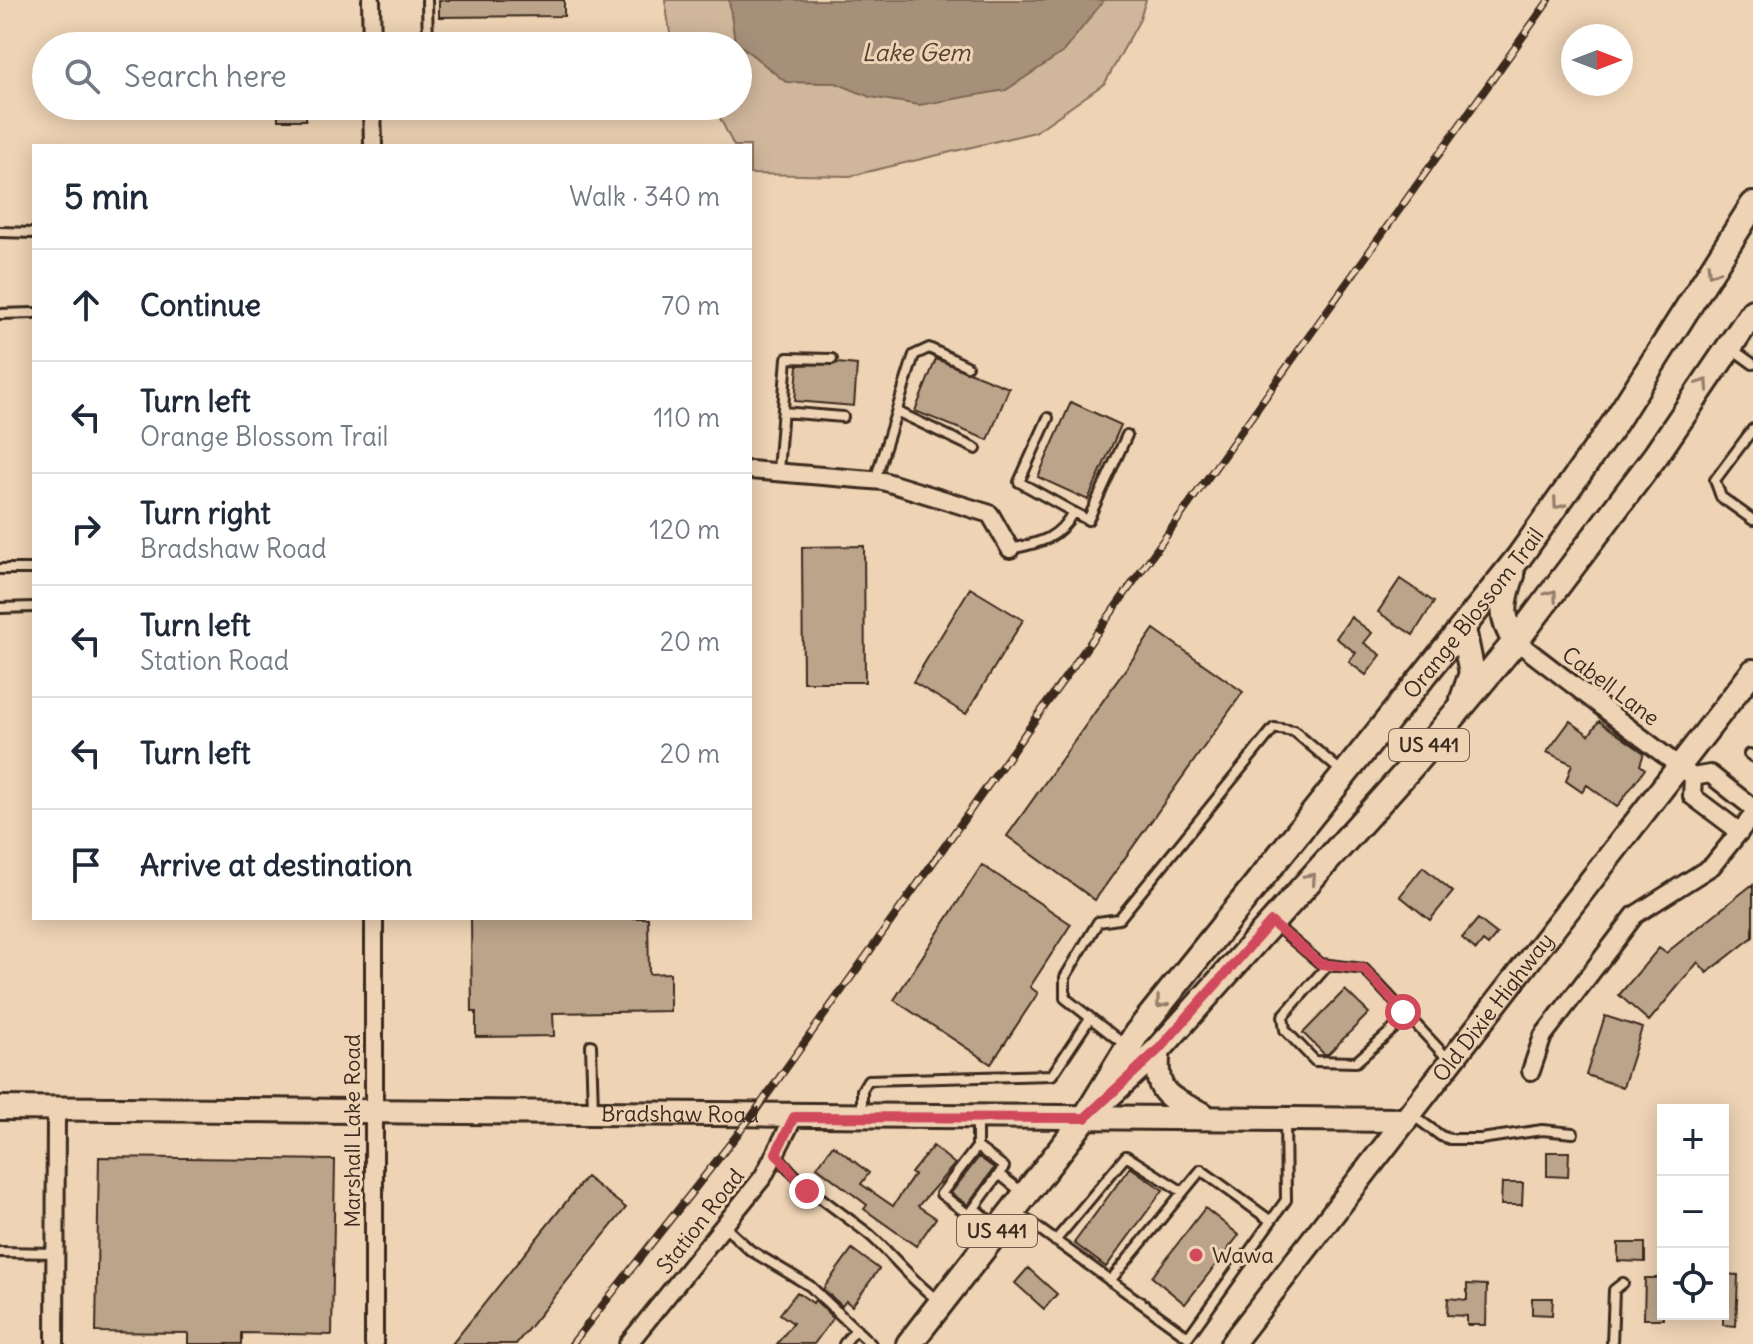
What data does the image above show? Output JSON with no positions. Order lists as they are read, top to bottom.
{
  "streets": {
    "main road": ["Orange Blossom Trail", "US 441"],
    "street": [
      "Cabell Lane",
      "Old Dixie Highway",
      "Bradshaw Road",
      "Marshall Lake Road",
      "Station Road"
    ]
  },
  "crossings": [
    ["Orange Blossom Trail", "Cabell Lane"],
    ["Orange Blossom Trail", "Bradshaw Road"],
    ["Cabell Lane", "Old Dixie Highway"],
    ["Old Dixie Highway", "Bradshaw Road"],
    ["Bradshaw Road", "Marshall Lake Road"],
    ["Bradshaw Road", "Station Road"]
  ],
  "water": ["Lake Gem"],
  "places": ["Wawa"],
  "north": "right",
  "page": {
    "search": "Search here",
    "heading": ["5 min", "Walk · 340 m"],
    "list": [
      ["Continue", "70 m"],
      ["Turn left", "Orange Blossom Trail", "110 m"],
      ["Turn right", "Bradshaw Road", "120 m"],
      ["Turn left", "Station Road", "20 m"],
      ["Turn left", "20 m"],
      "Arrive at destination"
    ],
    "map_buttons": ["+", "−"]
  }
}
